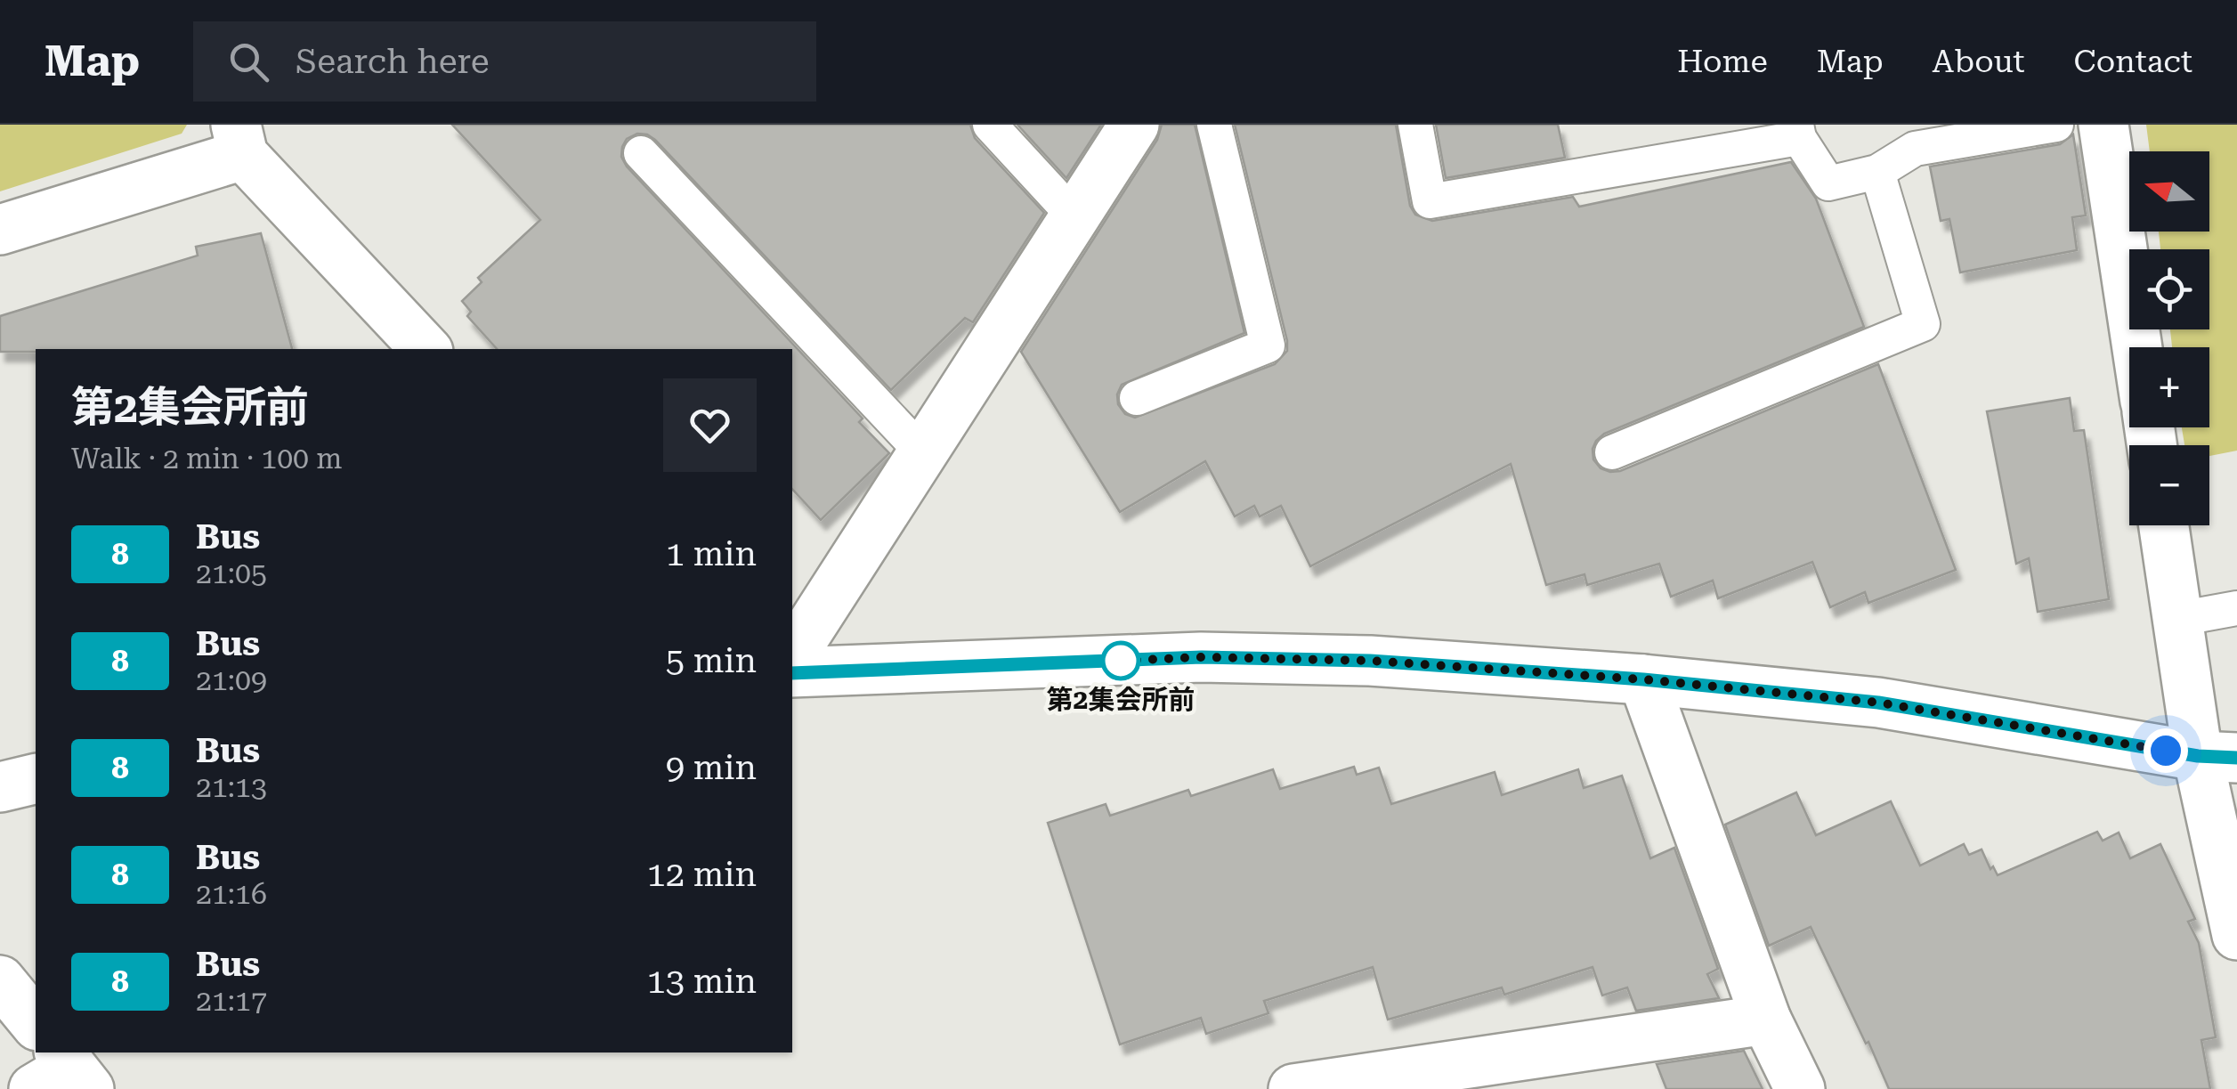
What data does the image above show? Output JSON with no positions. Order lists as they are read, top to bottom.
{
  "places": ["第2集会所前"],
  "lines": ["bus line 8"],
  "north": "left",
  "page": {
    "header": "Map",
    "search": "Search here",
    "nav": [
      "Home",
      "Map",
      "About",
      "Contact"
    ],
    "map_buttons": ["+", "−"],
    "heading": ["第2集会所前", "Walk · 2 min · 100 m"],
    "list": [
      {
        "mark": "8",
        "name": "Bus",
        "note": "21:05",
        "value": "1 min"
      },
      {
        "mark": "8",
        "name": "Bus",
        "note": "21:09",
        "value": "5 min"
      },
      {
        "mark": "8",
        "name": "Bus",
        "note": "21:13",
        "value": "9 min"
      },
      {
        "mark": "8",
        "name": "Bus",
        "note": "21:16",
        "value": "12 min"
      },
      {
        "mark": "8",
        "name": "Bus",
        "note": "21:17",
        "value": "13 min"
      }
    ]
  }
}
